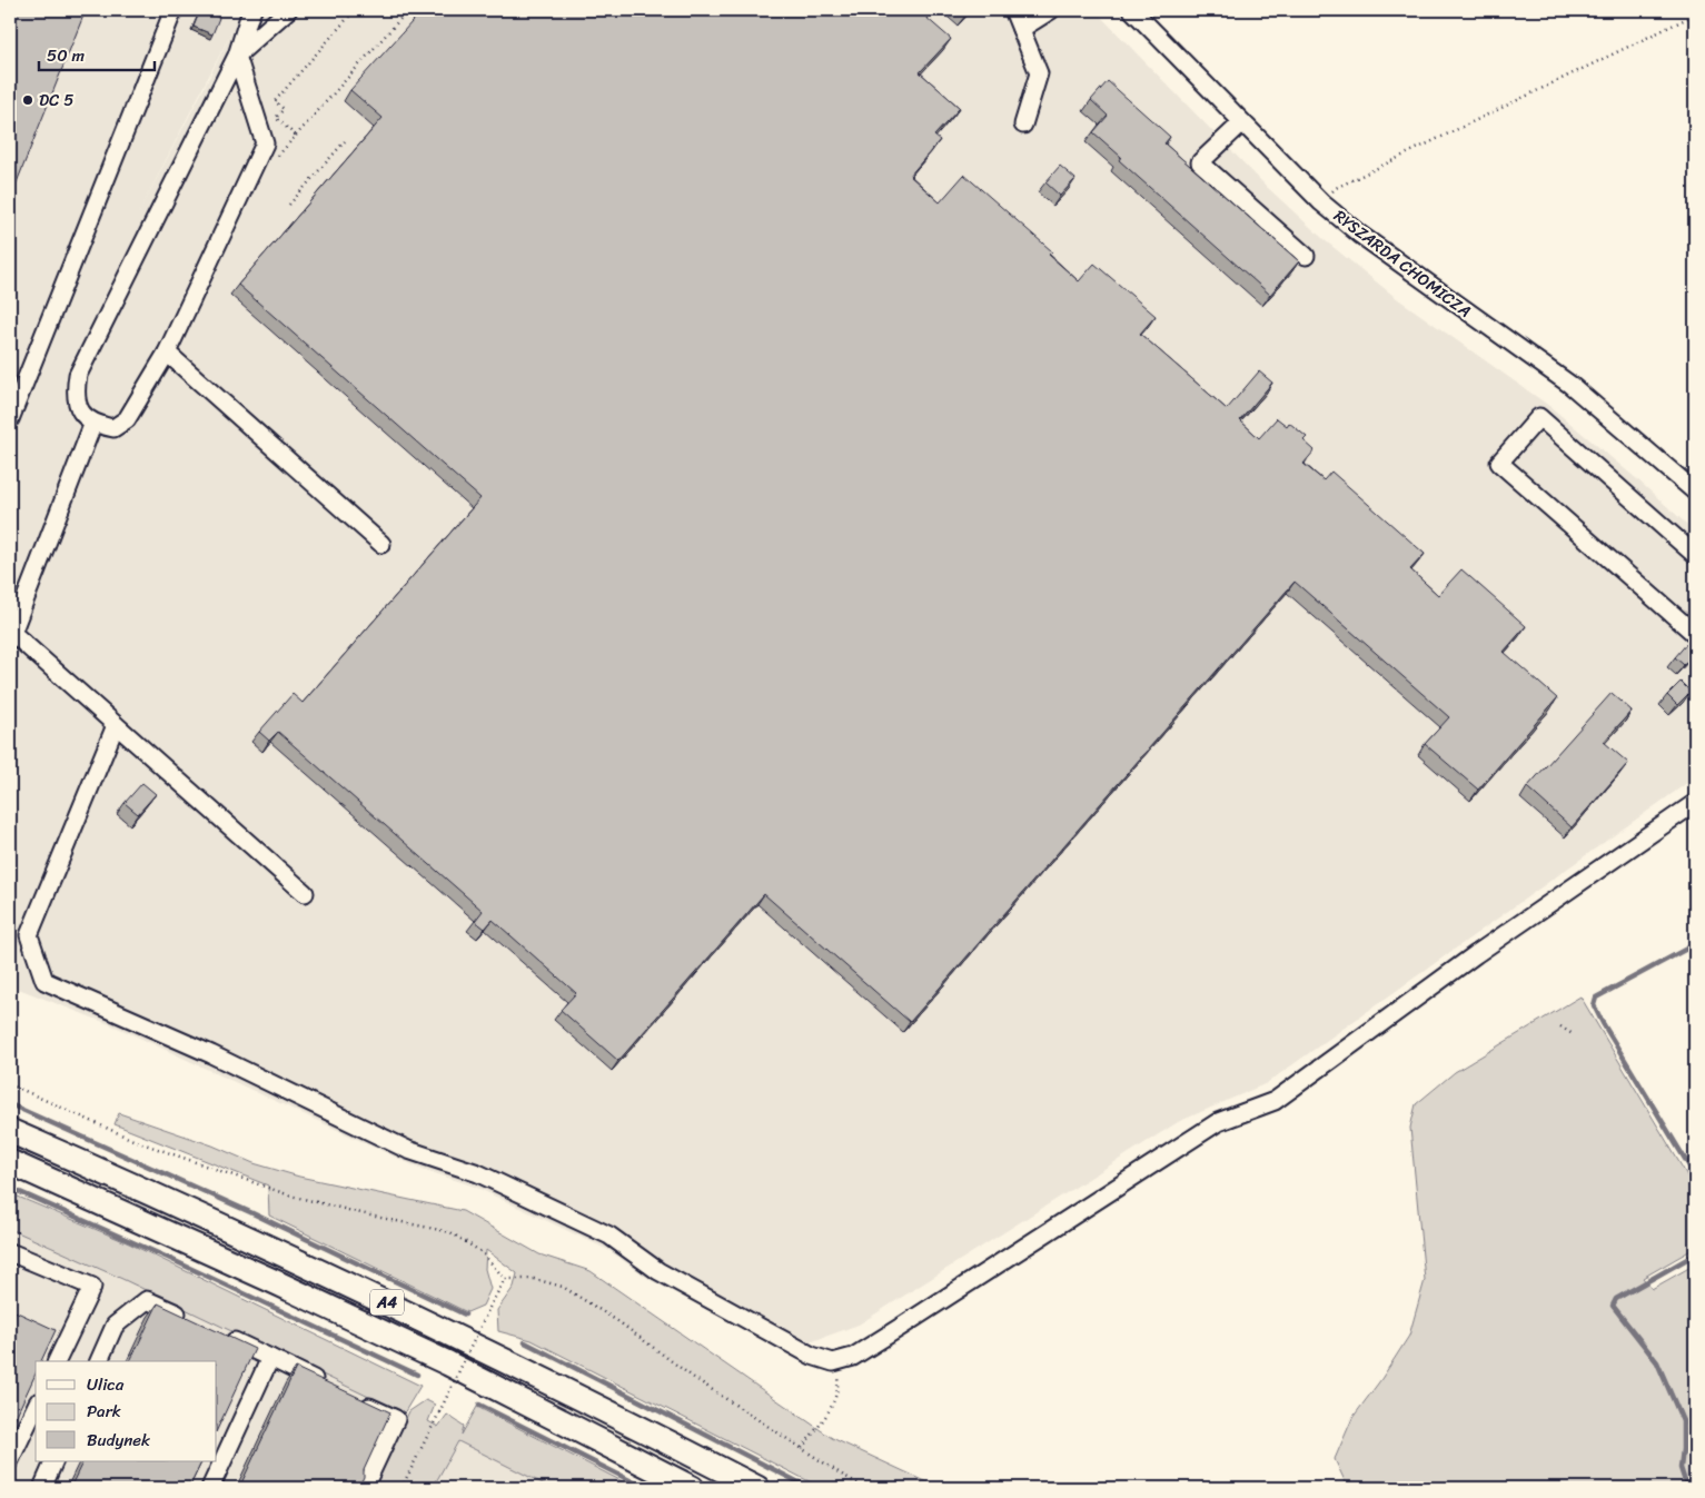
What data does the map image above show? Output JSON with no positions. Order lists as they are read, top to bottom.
{
  "streets": {
    "highway": ["A4"],
    "street": ["RYSZARDA CHOMICZA"]
  },
  "places": ["DC 5"],
  "legend": ["Ulica", "Park", "Budynek"],
  "scale_bar": "50 m"
}
